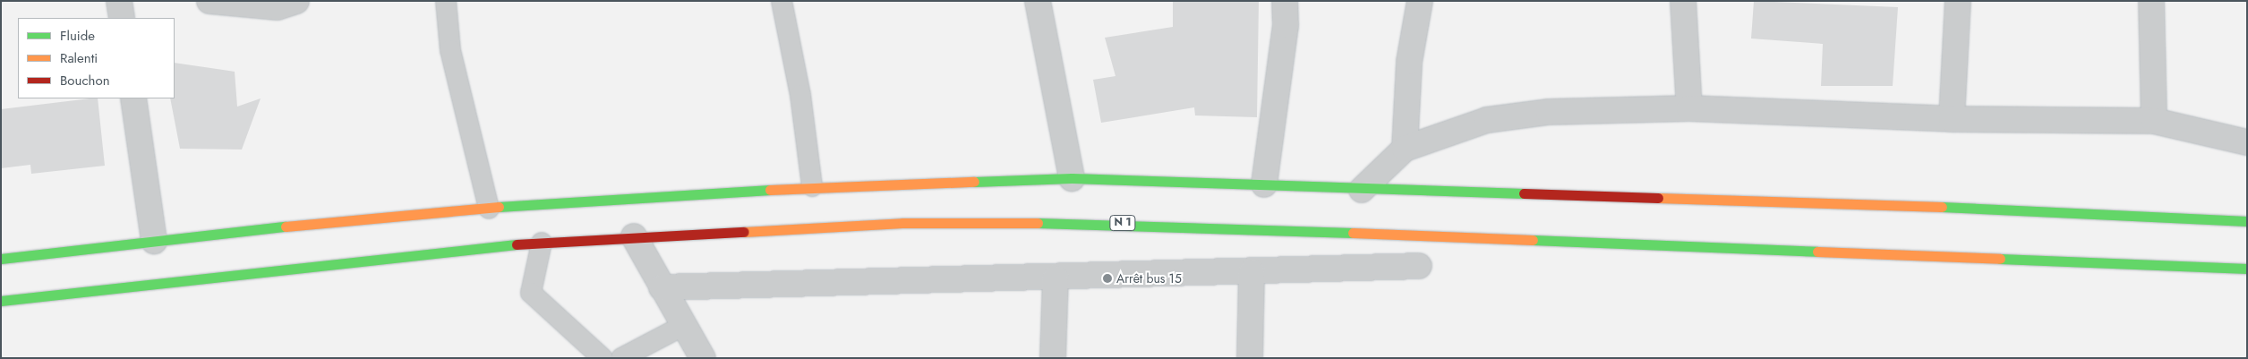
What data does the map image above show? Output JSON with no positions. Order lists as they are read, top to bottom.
{
  "streets": {
    "highway": ["N 1"]
  },
  "places": ["Arrêt bus 15"],
  "legend": ["Fluide", "Ralenti", "Bouchon"]
}
